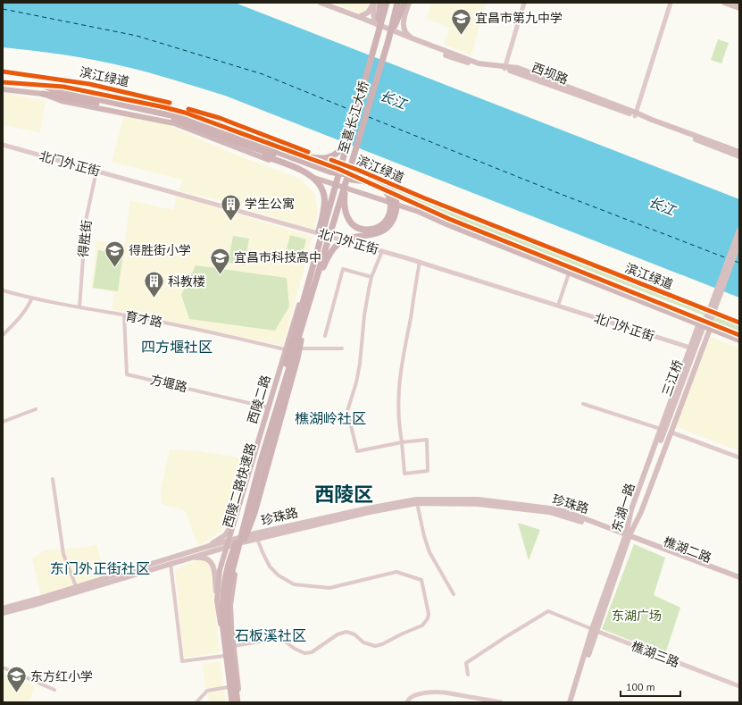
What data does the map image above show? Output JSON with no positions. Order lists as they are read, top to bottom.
{
  "streets": {
    "highway": ["至喜长江大桥", "西陵二路快速路"],
    "main road": [
      "西坝路",
      "三江桥",
      "西陵二路",
      "珍珠路",
      "东湖一路",
      "樵湖二路"
    ],
    "street": [
      "北门外正街",
      "得胜街",
      "育才路",
      "方堰路",
      "樵湖三路"
    ],
    "cycle path": ["滨江绿道"]
  },
  "crossings": [
    ["至喜长江大桥", "西陵二路快速路"],
    ["北门外正街", "得胜街"],
    ["北门外正街", "西陵二路"],
    ["北门外正街", "东湖一路"],
    ["得胜街", "育才路"],
    ["育才路", "方堰路"],
    ["育才路", "西陵二路"],
    ["三江桥", "珍珠路"],
    ["三江桥", "东湖一路"],
    ["三江桥", "樵湖二路"],
    ["方堰路", "西陵二路"],
    ["西陵二路", "西陵二路快速路"],
    ["西陵二路", "珍珠路"],
    ["珍珠路", "东湖一路"],
    ["珍珠路", "樵湖二路"],
    ["东湖一路", "樵湖二路"]
  ],
  "districts": [
    "四方堰社区",
    "樵湖岭社区",
    "西陵区",
    "东门外正街社区",
    "石板溪社区"
  ],
  "water": ["长江"],
  "parks": ["东湖广场"],
  "places": {
    "school or university": [
      "宜昌市第九中学",
      "得胜街小学",
      "宜昌市科技高中",
      "东方红小学"
    ],
    "building": ["学生公寓", "科教楼"]
  },
  "scale_bar": "100 m"
}
